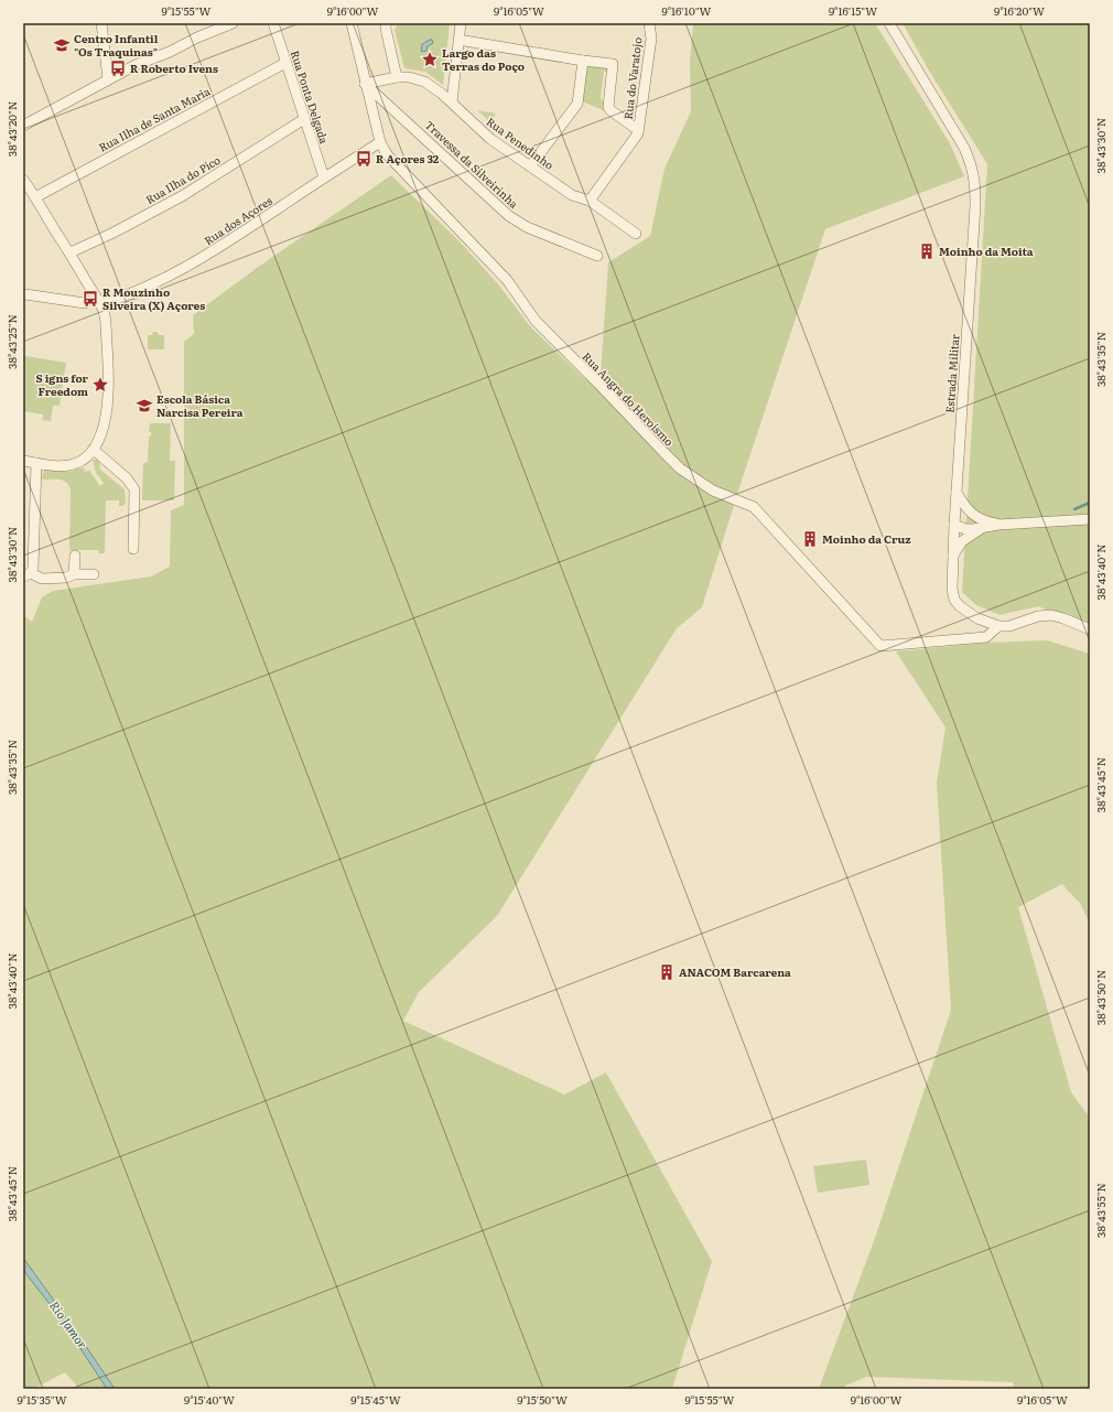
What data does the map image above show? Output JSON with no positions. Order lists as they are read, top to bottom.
{
  "streets": {
    "street": [
      "Rua do Varatojo",
      "Rua Ponta Delgada",
      "Rua Ilha de Santa Maria",
      "Rua Penedinho",
      "Travessa da Silveirinha",
      "Rua Ilha do Pico",
      "Rua dos Açores",
      "Estrada Militar",
      "Rua Angra do Heroísmo"
    ]
  },
  "crossings": [
    ["Rua do Varatojo", "Rua Penedinho"],
    ["Rua Ponta Delgada", "Rua Ilha de Santa Maria"],
    ["Rua Ponta Delgada", "Rua Ilha do Pico"],
    ["Rua Ponta Delgada", "Rua dos Açores"],
    ["Rua Penedinho", "Travessa da Silveirinha"],
    ["Rua Penedinho", "Rua Angra do Heroísmo"],
    ["Travessa da Silveirinha", "Rua Angra do Heroísmo"],
    ["Rua dos Açores", "Rua Angra do Heroísmo"],
    ["Estrada Militar", "Rua Angra do Heroísmo"]
  ],
  "water": ["Rio Jamor"],
  "places": {
    "school or university": ["Centro Infantil \"Os Traquinas\"", "Escola Básica Narcisa Pereira"],
    "place": ["Largo das Terras do Poço", "S igns for Freedom"],
    "bus stop": ["R Roberto Ivens", "R Açores 32", "R Mouzinho Silveira (X) Açores"],
    "building": ["Moinho da Moita", "Moinho da Cruz", "ANACOM Barcarena"]
  },
  "coordinates": [
    "9°15'55\"W",
    "9°16'00\"W",
    "9°16'05\"W",
    "9°16'10\"W",
    "9°16'15\"W",
    "9°16'20\"W",
    "38°43'20\"N",
    "38°43'30\"N",
    "38°43'25\"N",
    "38°43'35\"N",
    "38°43'40\"N",
    "38°43'45\"N",
    "38°43'50\"N",
    "38°43'55\"N",
    "9°15'35\"W",
    "9°15'40\"W",
    "9°15'45\"W",
    "9°15'50\"W"
  ]
}
